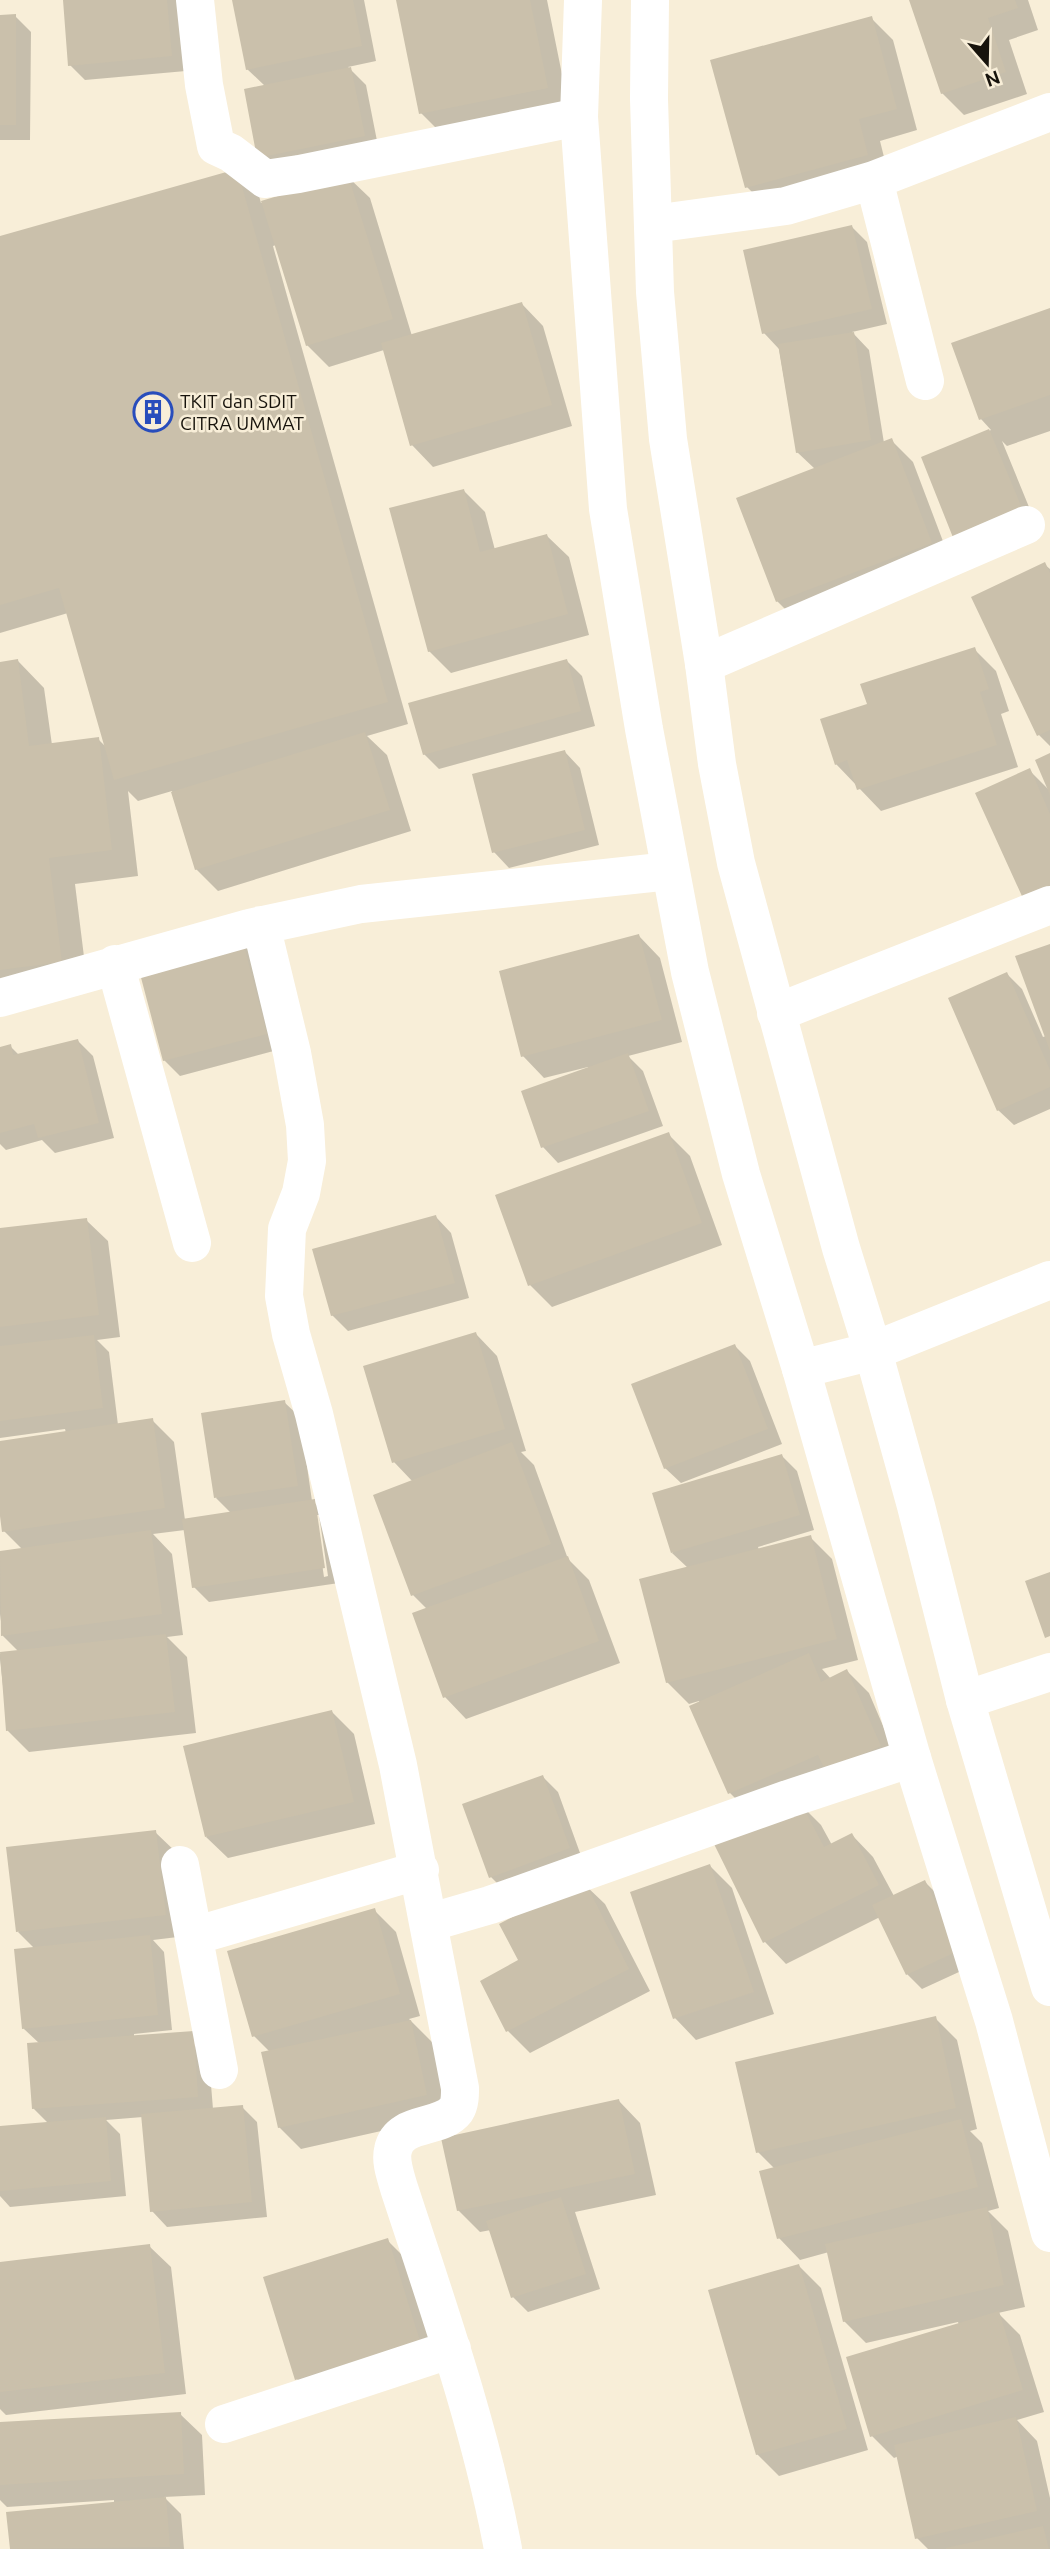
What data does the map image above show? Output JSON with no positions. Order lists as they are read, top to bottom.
{
  "places": {
    "building": ["TKIT dan SDIT CITRA UMMAT"]
  },
  "north": "bottom"
}
